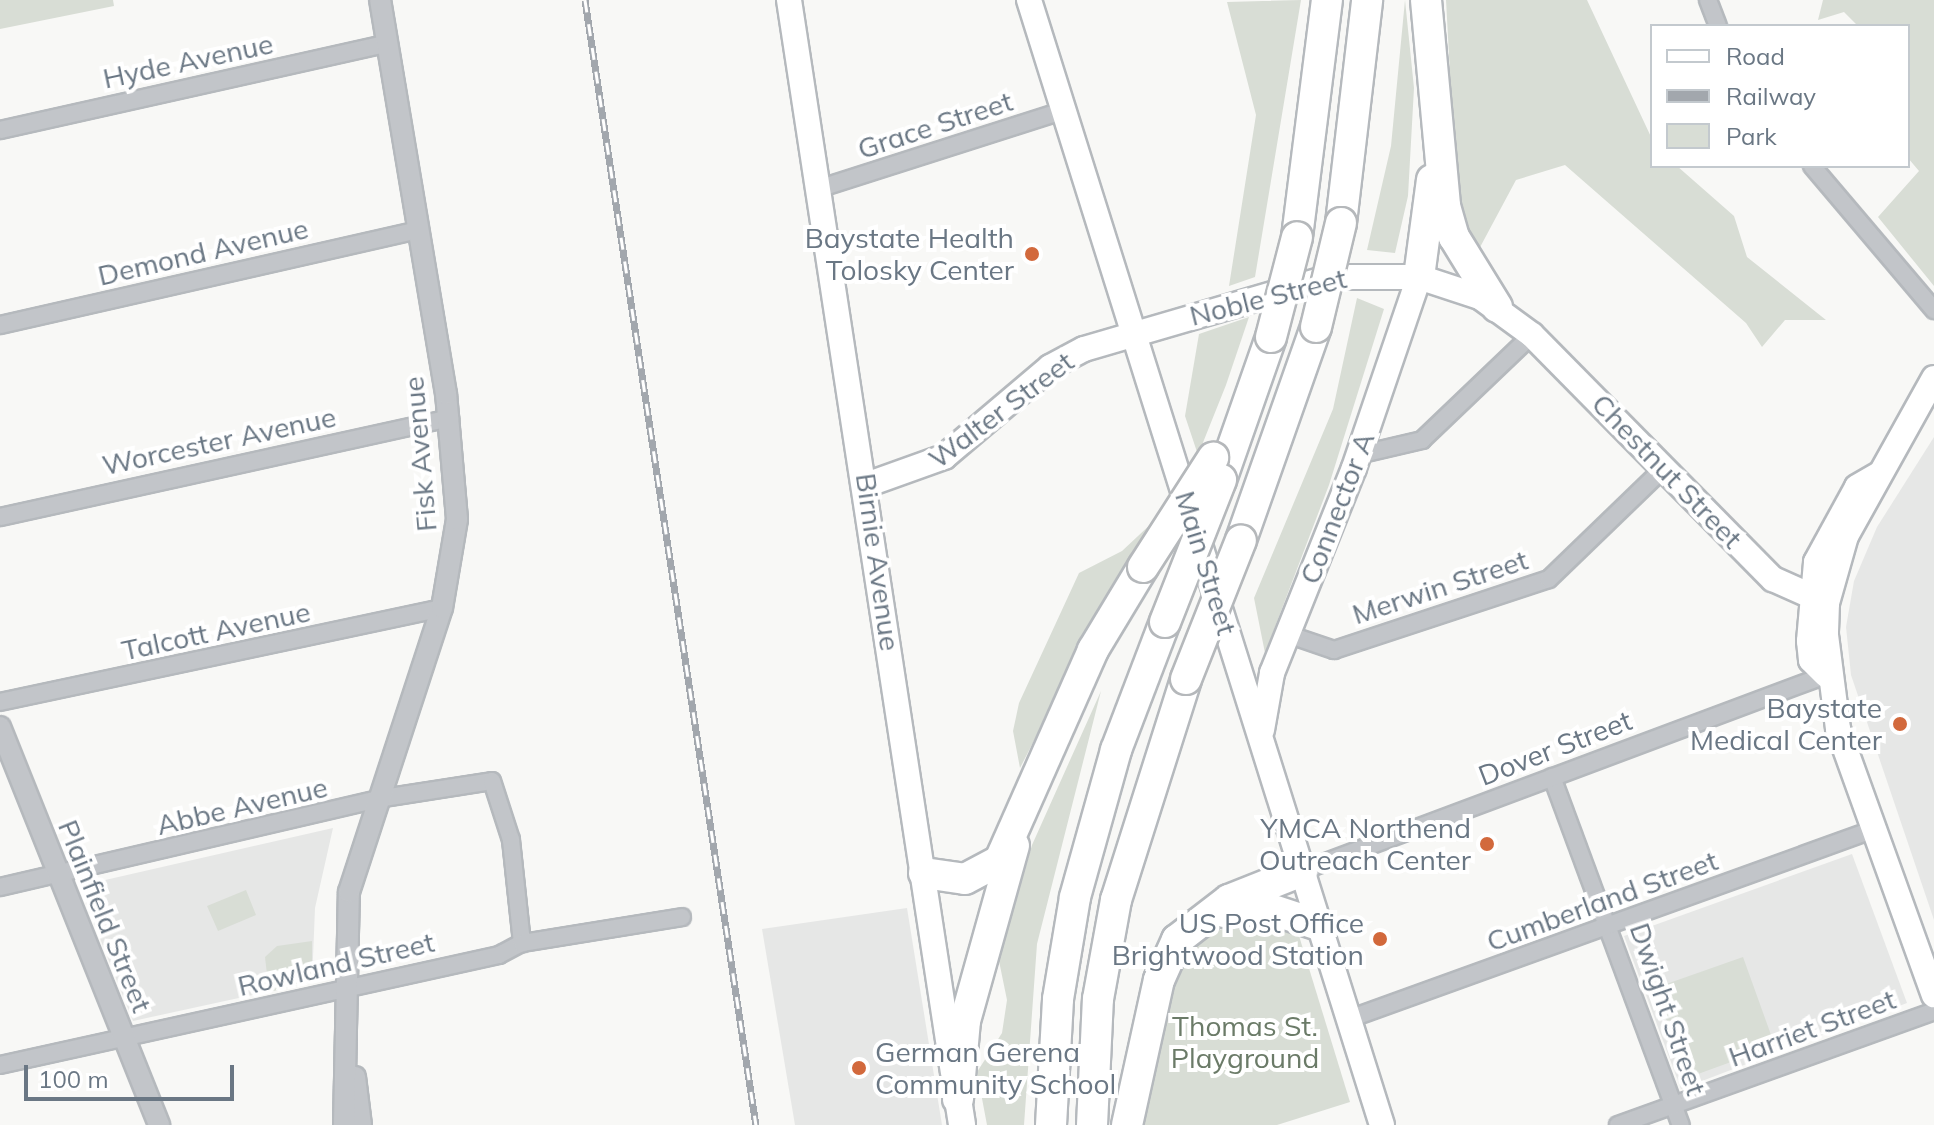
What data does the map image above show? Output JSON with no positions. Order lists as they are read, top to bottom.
{
  "streets": {
    "main road": [
      "Noble Street",
      "Walter Street",
      "Chestnut Street",
      "Connector A",
      "Birnie Avenue",
      "Main Street"
    ],
    "street": [
      "Hyde Avenue",
      "Grace Street",
      "Demond Avenue",
      "Worcester Avenue",
      "Fisk Avenue",
      "Merwin Street",
      "Talcott Avenue",
      "Dover Street",
      "Abbe Avenue",
      "Cumberland Street",
      "Plainfield Street",
      "Rowland Street",
      "Dwight Street",
      "Harriet Street"
    ]
  },
  "crossings": [
    ["Hyde Avenue", "Fisk Avenue"],
    ["Grace Street", "Birnie Avenue"],
    ["Grace Street", "Main Street"],
    ["Demond Avenue", "Fisk Avenue"],
    ["Noble Street", "Walter Street"],
    ["Noble Street", "Chestnut Street"],
    ["Noble Street", "Connector A"],
    ["Noble Street", "Main Street"],
    ["Walter Street", "Birnie Avenue"],
    ["Walter Street", "Main Street"],
    ["Worcester Avenue", "Fisk Avenue"],
    ["Fisk Avenue", "Talcott Avenue"],
    ["Fisk Avenue", "Abbe Avenue"],
    ["Fisk Avenue", "Rowland Street"],
    ["Chestnut Street", "Merwin Street"],
    ["Connector A", "Main Street"],
    ["Connector A", "Merwin Street"],
    ["Main Street", "Dover Street"],
    ["Main Street", "Cumberland Street"],
    ["Dover Street", "Dwight Street"],
    ["Abbe Avenue", "Plainfield Street"],
    ["Abbe Avenue", "Rowland Street"],
    ["Cumberland Street", "Dwight Street"],
    ["Plainfield Street", "Rowland Street"],
    ["Dwight Street", "Harriet Street"]
  ],
  "parks": ["Thomas St. Playground"],
  "places": [
    "Baystate Health Tolosky Center",
    "Baystate Medical Center",
    "YMCA Northend Outreach Center",
    "US Post Office Brightwood Station",
    "German Gerena Community School"
  ],
  "legend": ["Road", "Railway", "Park"],
  "scale_bar": "100 m"
}
